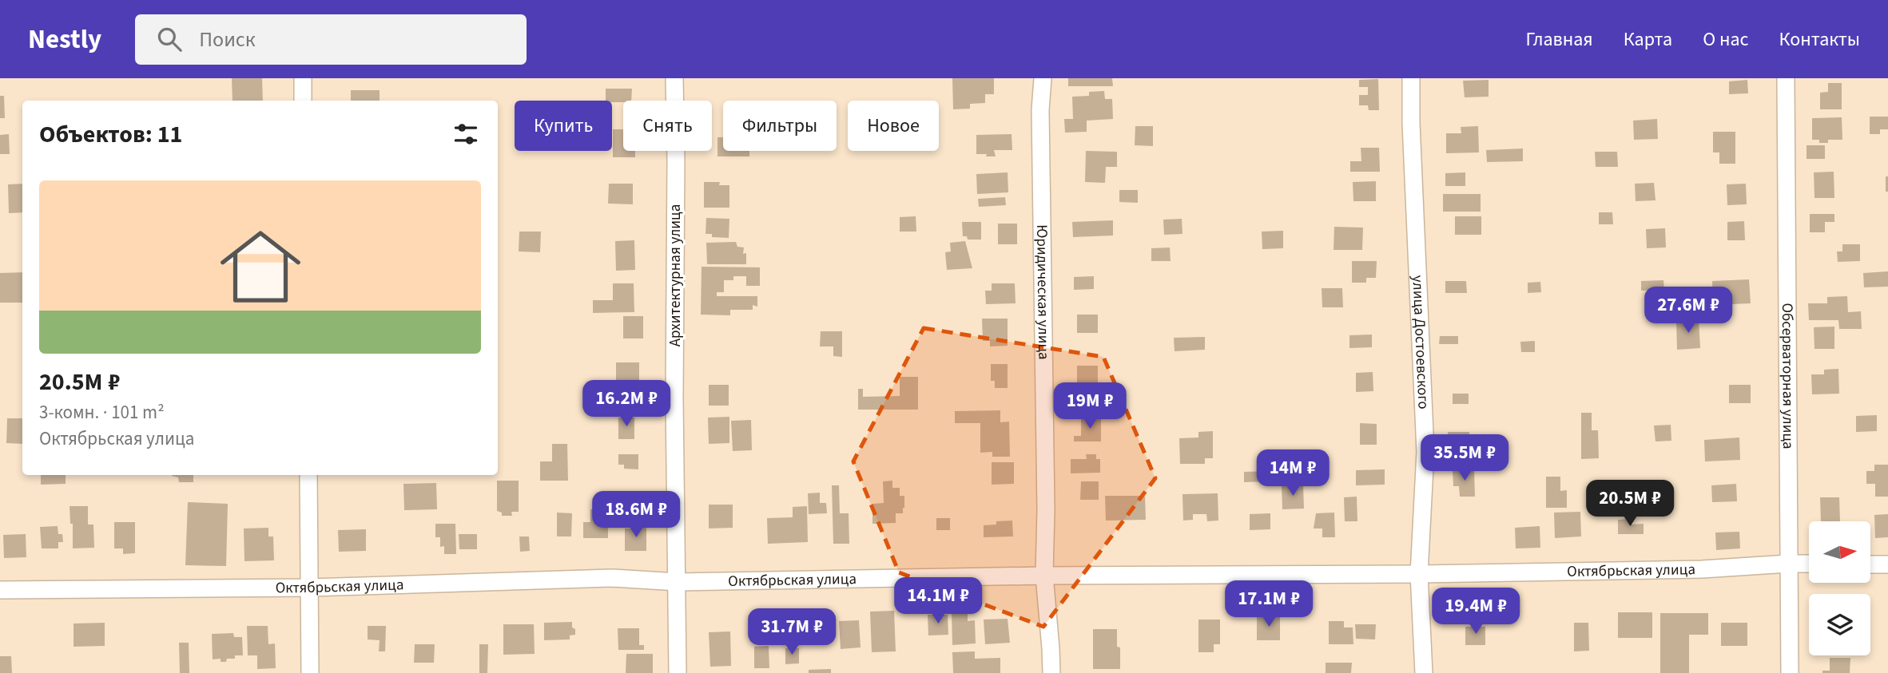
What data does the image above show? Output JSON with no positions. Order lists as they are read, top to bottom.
{
  "streets": {
    "street": [
      "Архитектурная улица",
      "Юридическая улица",
      "улица Достоевского",
      "Обсерваторная улица",
      "Октябрьская улица"
    ]
  },
  "crossings": [
    ["Архитектурная улица", "Октябрьская улица"],
    ["Юридическая улица", "Октябрьская улица"],
    ["улица Достоевского", "Октябрьская улица"],
    ["Обсерваторная улица", "Октябрьская улица"]
  ],
  "north": "right",
  "page": {
    "header": "Nestly",
    "search": "Поиск",
    "nav": [
      "Главная",
      "Карта",
      "О нас",
      "Контакты"
    ],
    "chip": [
      "Купить",
      "Снять",
      "Фильтры",
      "Новое"
    ],
    "heading": "Объектов: 11",
    "list": [
      {
        "name": "20.5M ₽",
        "note": "3-комн. · 101 m² · Октябрьская улица"
      }
    ],
    "price": [
      "27.6M ₽",
      "16.2M ₽",
      "19M ₽",
      "35.5M ₽",
      "14M ₽",
      "20.5M ₽",
      "18.6M ₽",
      "14.1M ₽",
      "17.1M ₽",
      "19.4M ₽",
      "31.7M ₽"
    ]
  }
}
